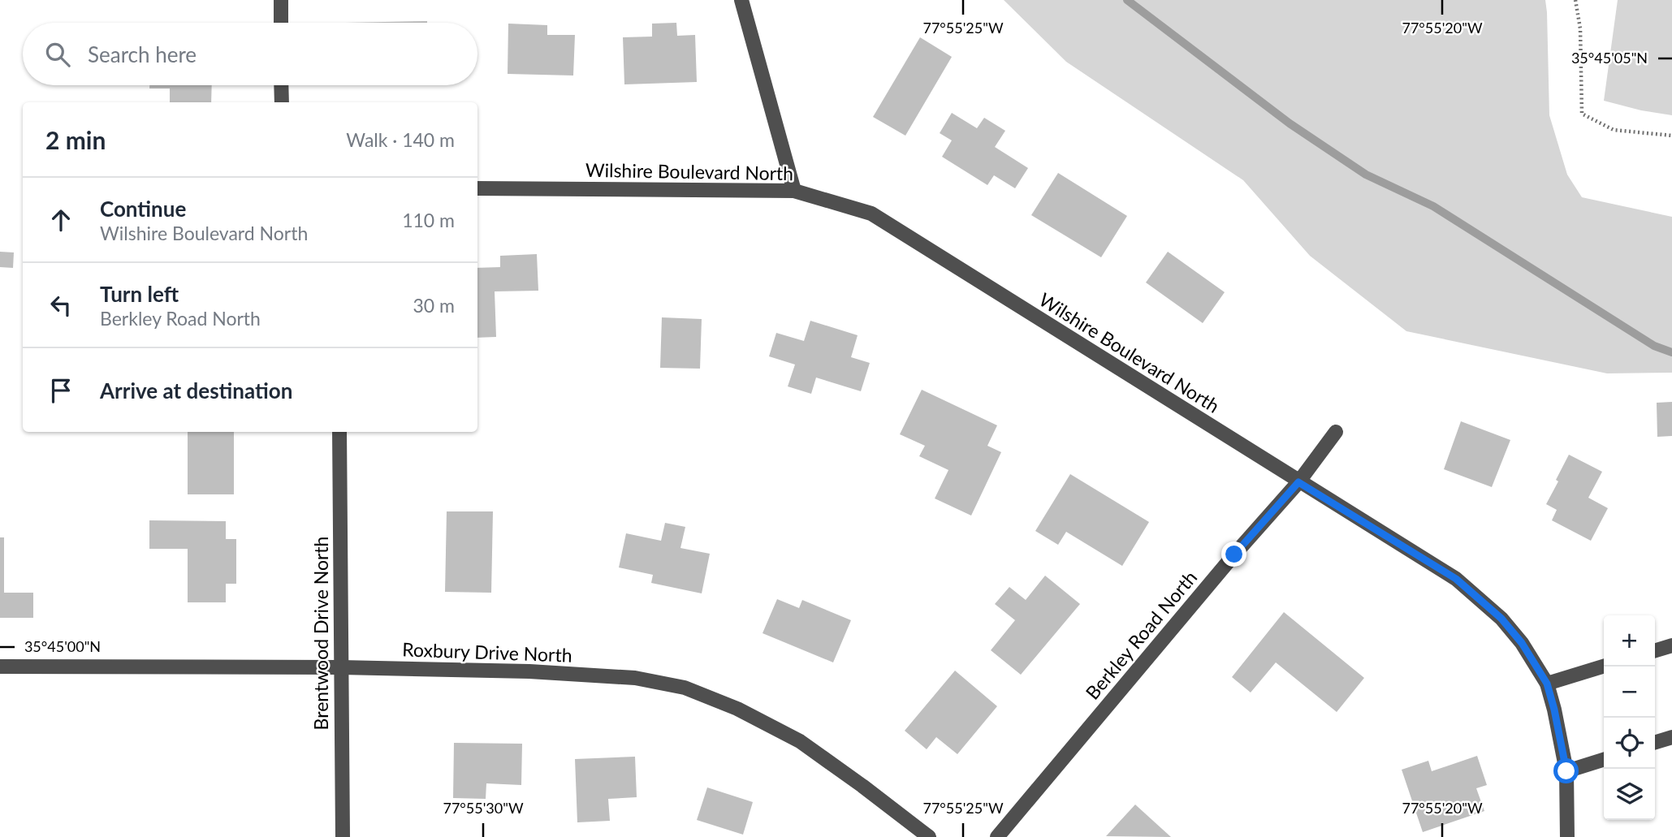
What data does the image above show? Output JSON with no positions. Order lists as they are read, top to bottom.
{
  "streets": {
    "street": [
      "Wilshire Boulevard North",
      "Brentwood Drive North",
      "Berkley Road North",
      "Roxbury Drive North"
    ]
  },
  "crossings": [
    ["Wilshire Boulevard North", "Berkley Road North"],
    ["Brentwood Drive North", "Roxbury Drive North"]
  ],
  "page": {
    "search": "Search here",
    "heading": ["2 min", "Walk · 140 m"],
    "list": [
      ["Continue", "Wilshire Boulevard North", "110 m"],
      ["Turn left", "Berkley Road North", "30 m"],
      "Arrive at destination"
    ],
    "map_buttons": ["+", "−"]
  },
  "coordinates": [
    "77°55'25\"W",
    "77°55'20\"W",
    "35°45'05\"N",
    "35°45'00\"N",
    "77°55'30\"W"
  ]
}
